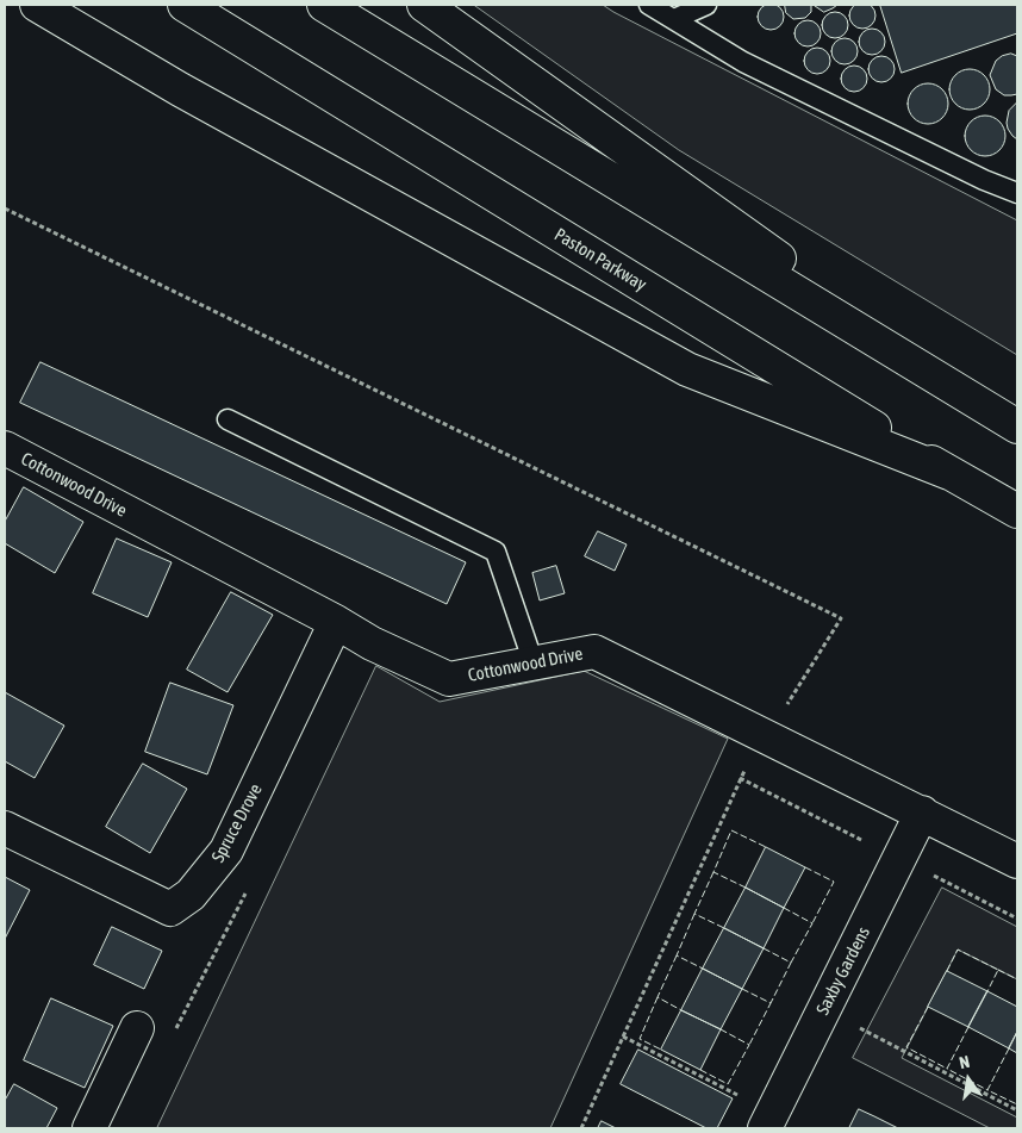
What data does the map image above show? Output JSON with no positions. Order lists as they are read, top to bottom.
{
  "streets": {
    "main road": [
      "Paston Parkway",
      "Cottonwood Drive",
      "Spruce Drove",
      "Saxby Gardens"
    ]
  },
  "crossings": [
    ["Cottonwood Drive", "Spruce Drove"],
    ["Cottonwood Drive", "Saxby Gardens"]
  ],
  "north": "top"
}
